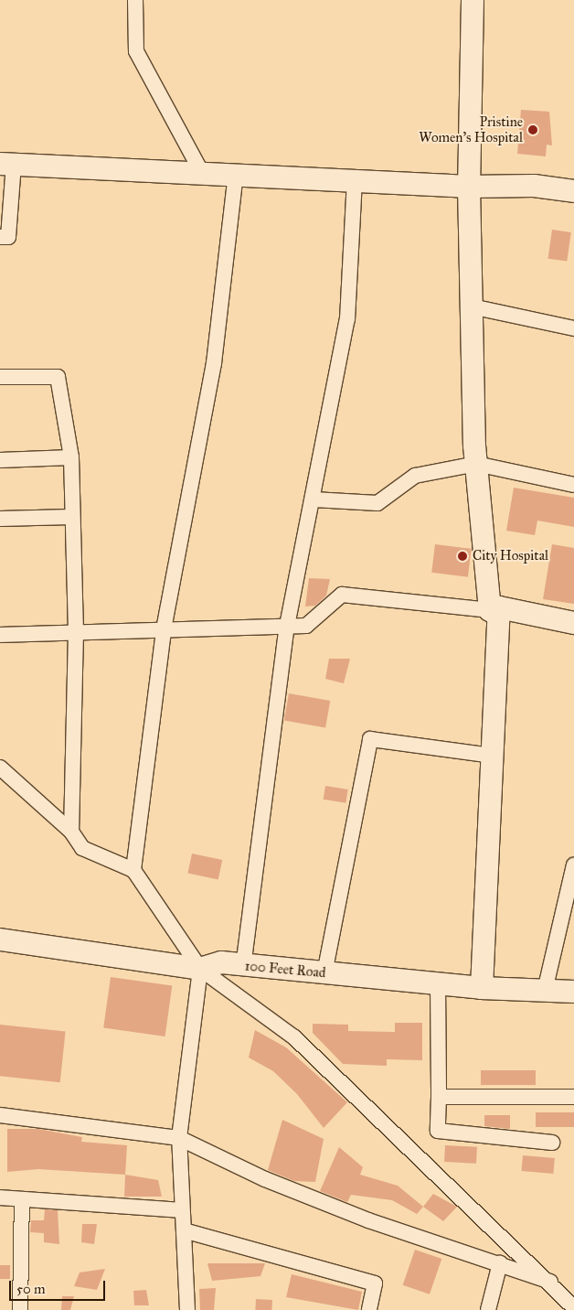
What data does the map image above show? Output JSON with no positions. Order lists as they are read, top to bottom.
{
  "streets": {
    "street": ["100 Feet Road"]
  },
  "places": ["Pristine Women's Hospital", "City Hospital"],
  "scale_bar": "50 m"
}
